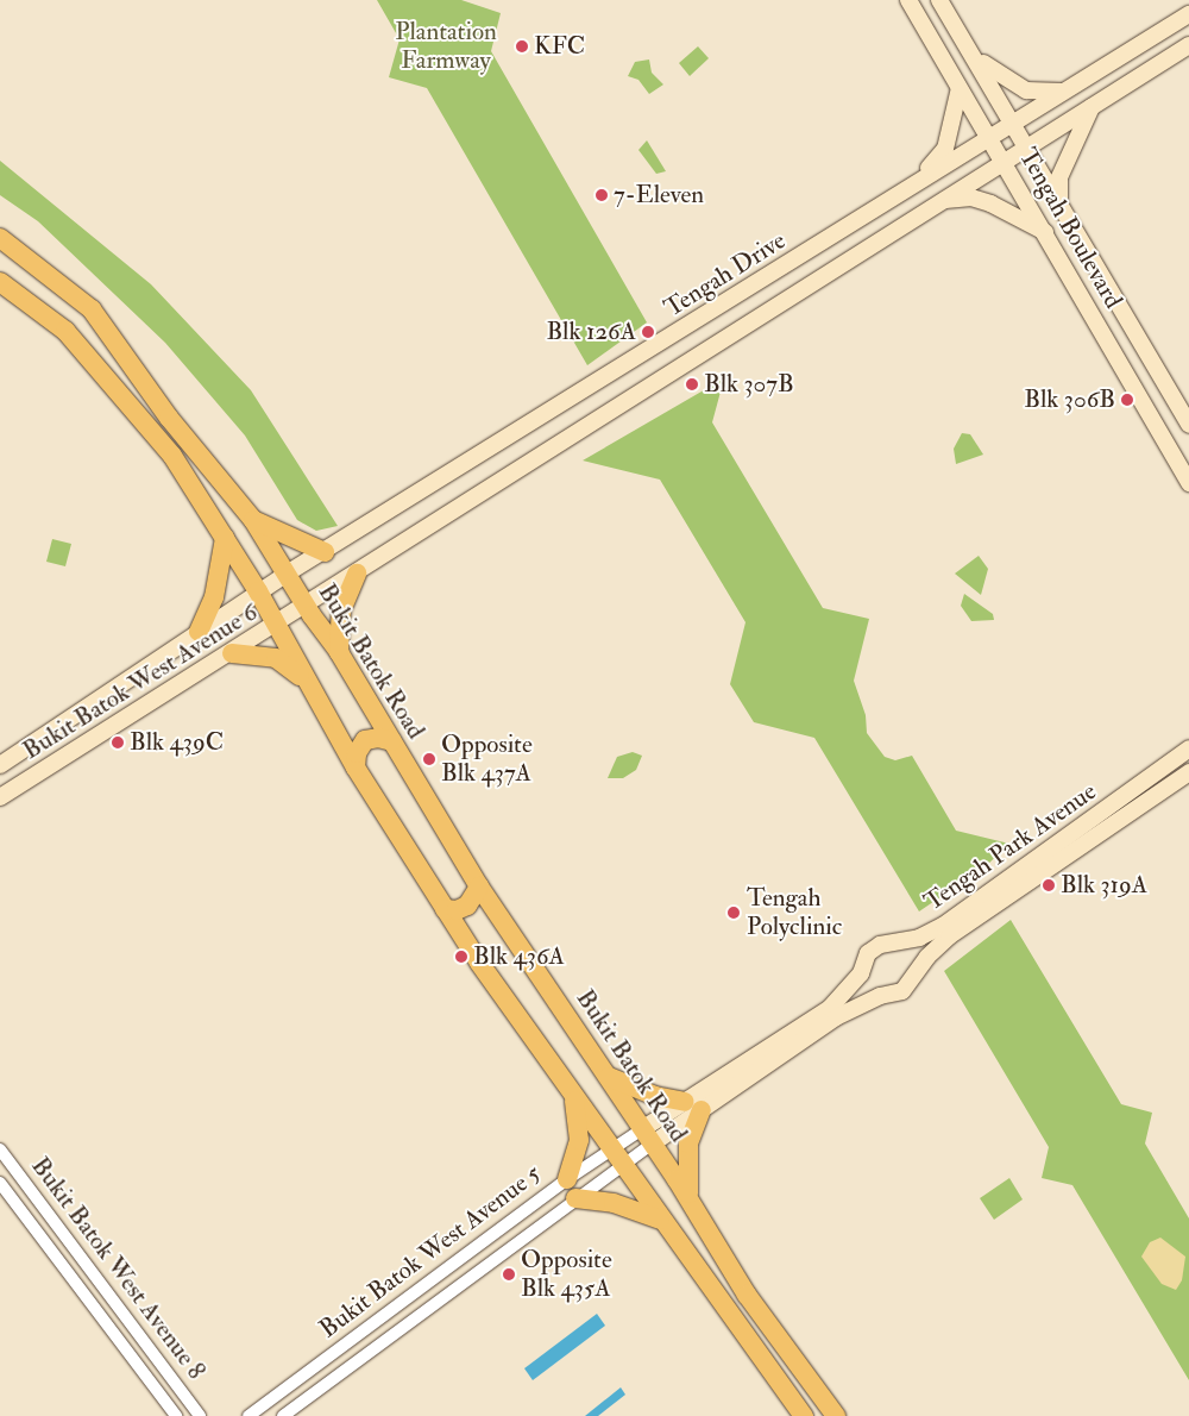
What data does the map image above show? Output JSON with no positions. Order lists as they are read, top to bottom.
{
  "streets": {
    "main road": ["Bukit Batok Road"],
    "street": [
      "Tengah Boulevard",
      "Tengah Drive",
      "Bukit Batok West Avenue 6",
      "Tengah Park Avenue",
      "Bukit Batok West Avenue 5",
      "Bukit Batok West Avenue 8"
    ]
  },
  "crossings": [
    ["Tengah Boulevard", "Tengah Drive"],
    ["Tengah Drive", "Bukit Batok Road"],
    ["Tengah Drive", "Bukit Batok West Avenue 6"],
    ["Bukit Batok Road", "Bukit Batok West Avenue 6"],
    ["Bukit Batok Road", "Tengah Park Avenue"],
    ["Bukit Batok Road", "Bukit Batok West Avenue 5"],
    ["Tengah Park Avenue", "Bukit Batok West Avenue 5"]
  ],
  "parks": ["Plantation Farmway"],
  "places": [
    "KFC",
    "7-Eleven",
    "Blk 126A",
    "Blk 307B",
    "Blk 306B",
    "Blk 439C",
    "Opposite Blk 437A",
    "Blk 319A",
    "Tengah Polyclinic",
    "Blk 436A",
    "Opposite Blk 435A"
  ]
}
